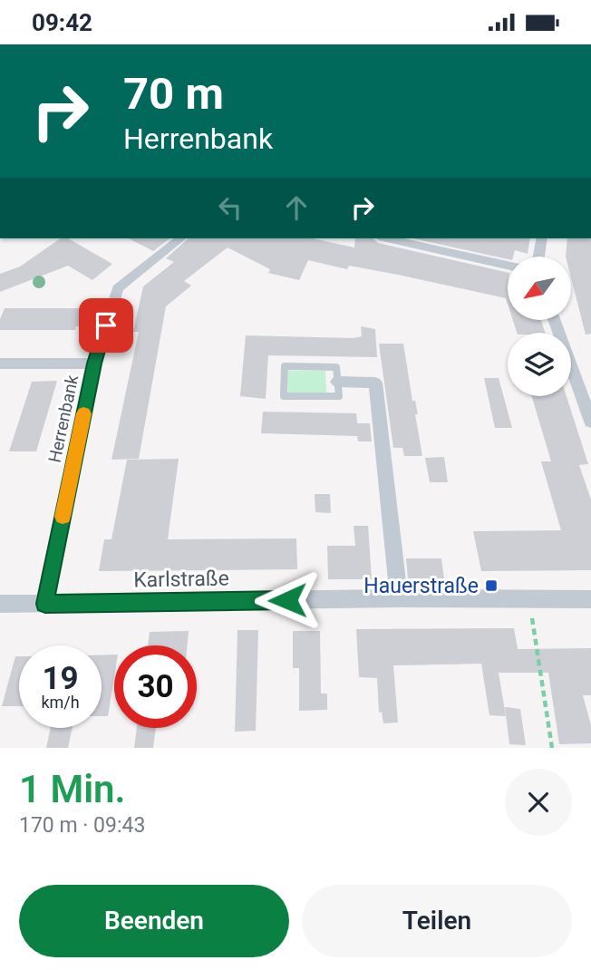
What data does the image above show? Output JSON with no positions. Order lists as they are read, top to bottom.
{
  "streets": {
    "street": ["Herrenbank", "Karlstraße"]
  },
  "crossings": [
    ["Herrenbank", "Karlstraße"]
  ],
  "places": {
    "transit": ["Hauerstraße"]
  },
  "north": "bottom left",
  "page": {
    "status": "09:42",
    "turn": ["70 m", "Herrenbank"],
    "speed": "19 km/h",
    "limit": "30",
    "heading": ["1 Min.", "170 m · 09:43"],
    "buttons": ["Beenden", "Teilen"]
  }
}
